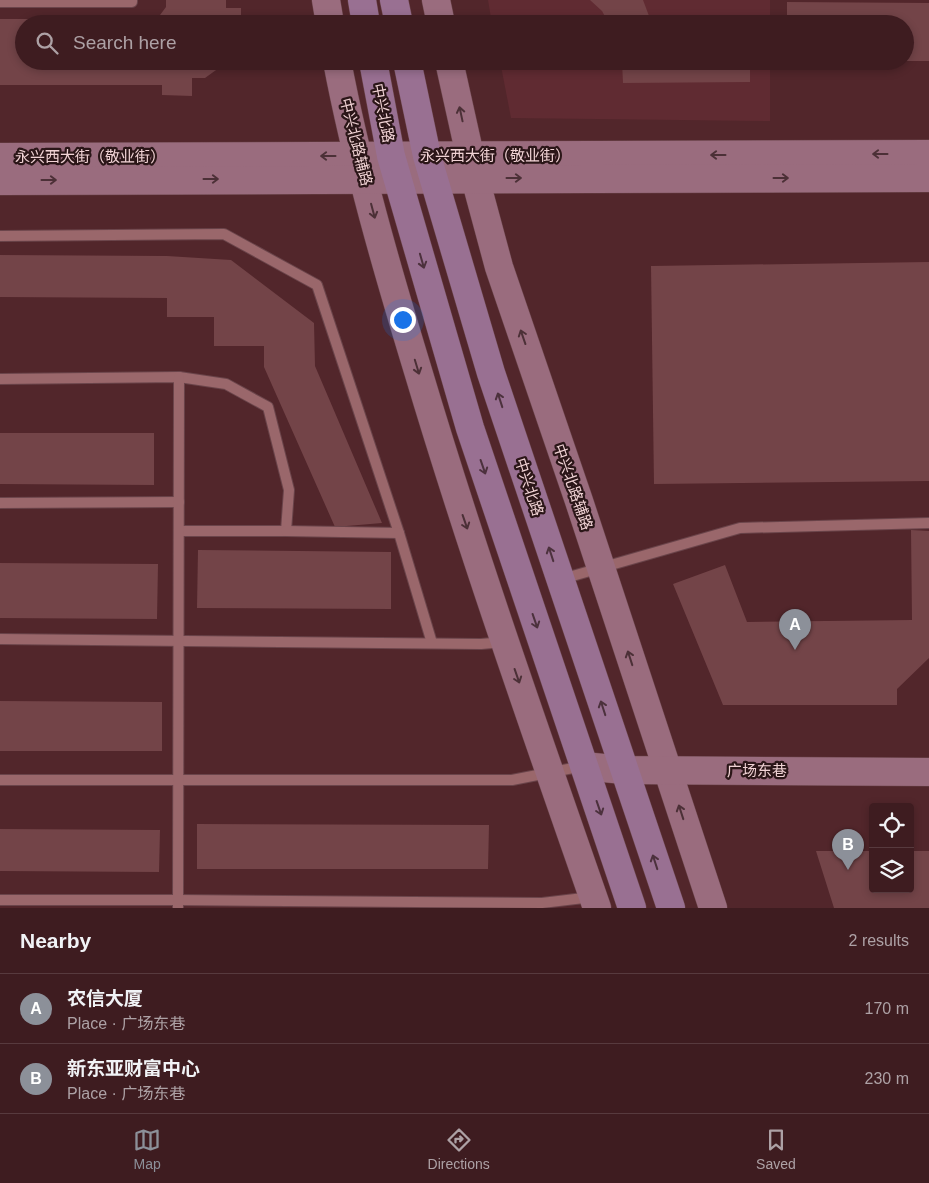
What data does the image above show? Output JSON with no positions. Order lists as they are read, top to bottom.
{
  "streets": {
    "main road": ["中兴北路"],
    "street": ["中兴北路辅路", "永兴西大街（敬业街）", "广场东巷"]
  },
  "crossings": [
    ["中兴北路", "永兴西大街（敬业街）"],
    ["中兴北路", "广场东巷"],
    ["中兴北路辅路", "永兴西大街（敬业街）"],
    ["中兴北路辅路", "广场东巷"]
  ],
  "page": {
    "search": "Search here",
    "pins": ["A", "B"],
    "heading": ["Nearby", "2 results"],
    "list": [
      {
        "mark": "A",
        "name": "农信大厦",
        "note": "Place · 广场东巷",
        "value": "170 m"
      },
      {
        "mark": "B",
        "name": "新东亚财富中心",
        "note": "Place · 广场东巷",
        "value": "230 m"
      }
    ],
    "nav": ["Map", "Directions", "Saved"]
  }
}
